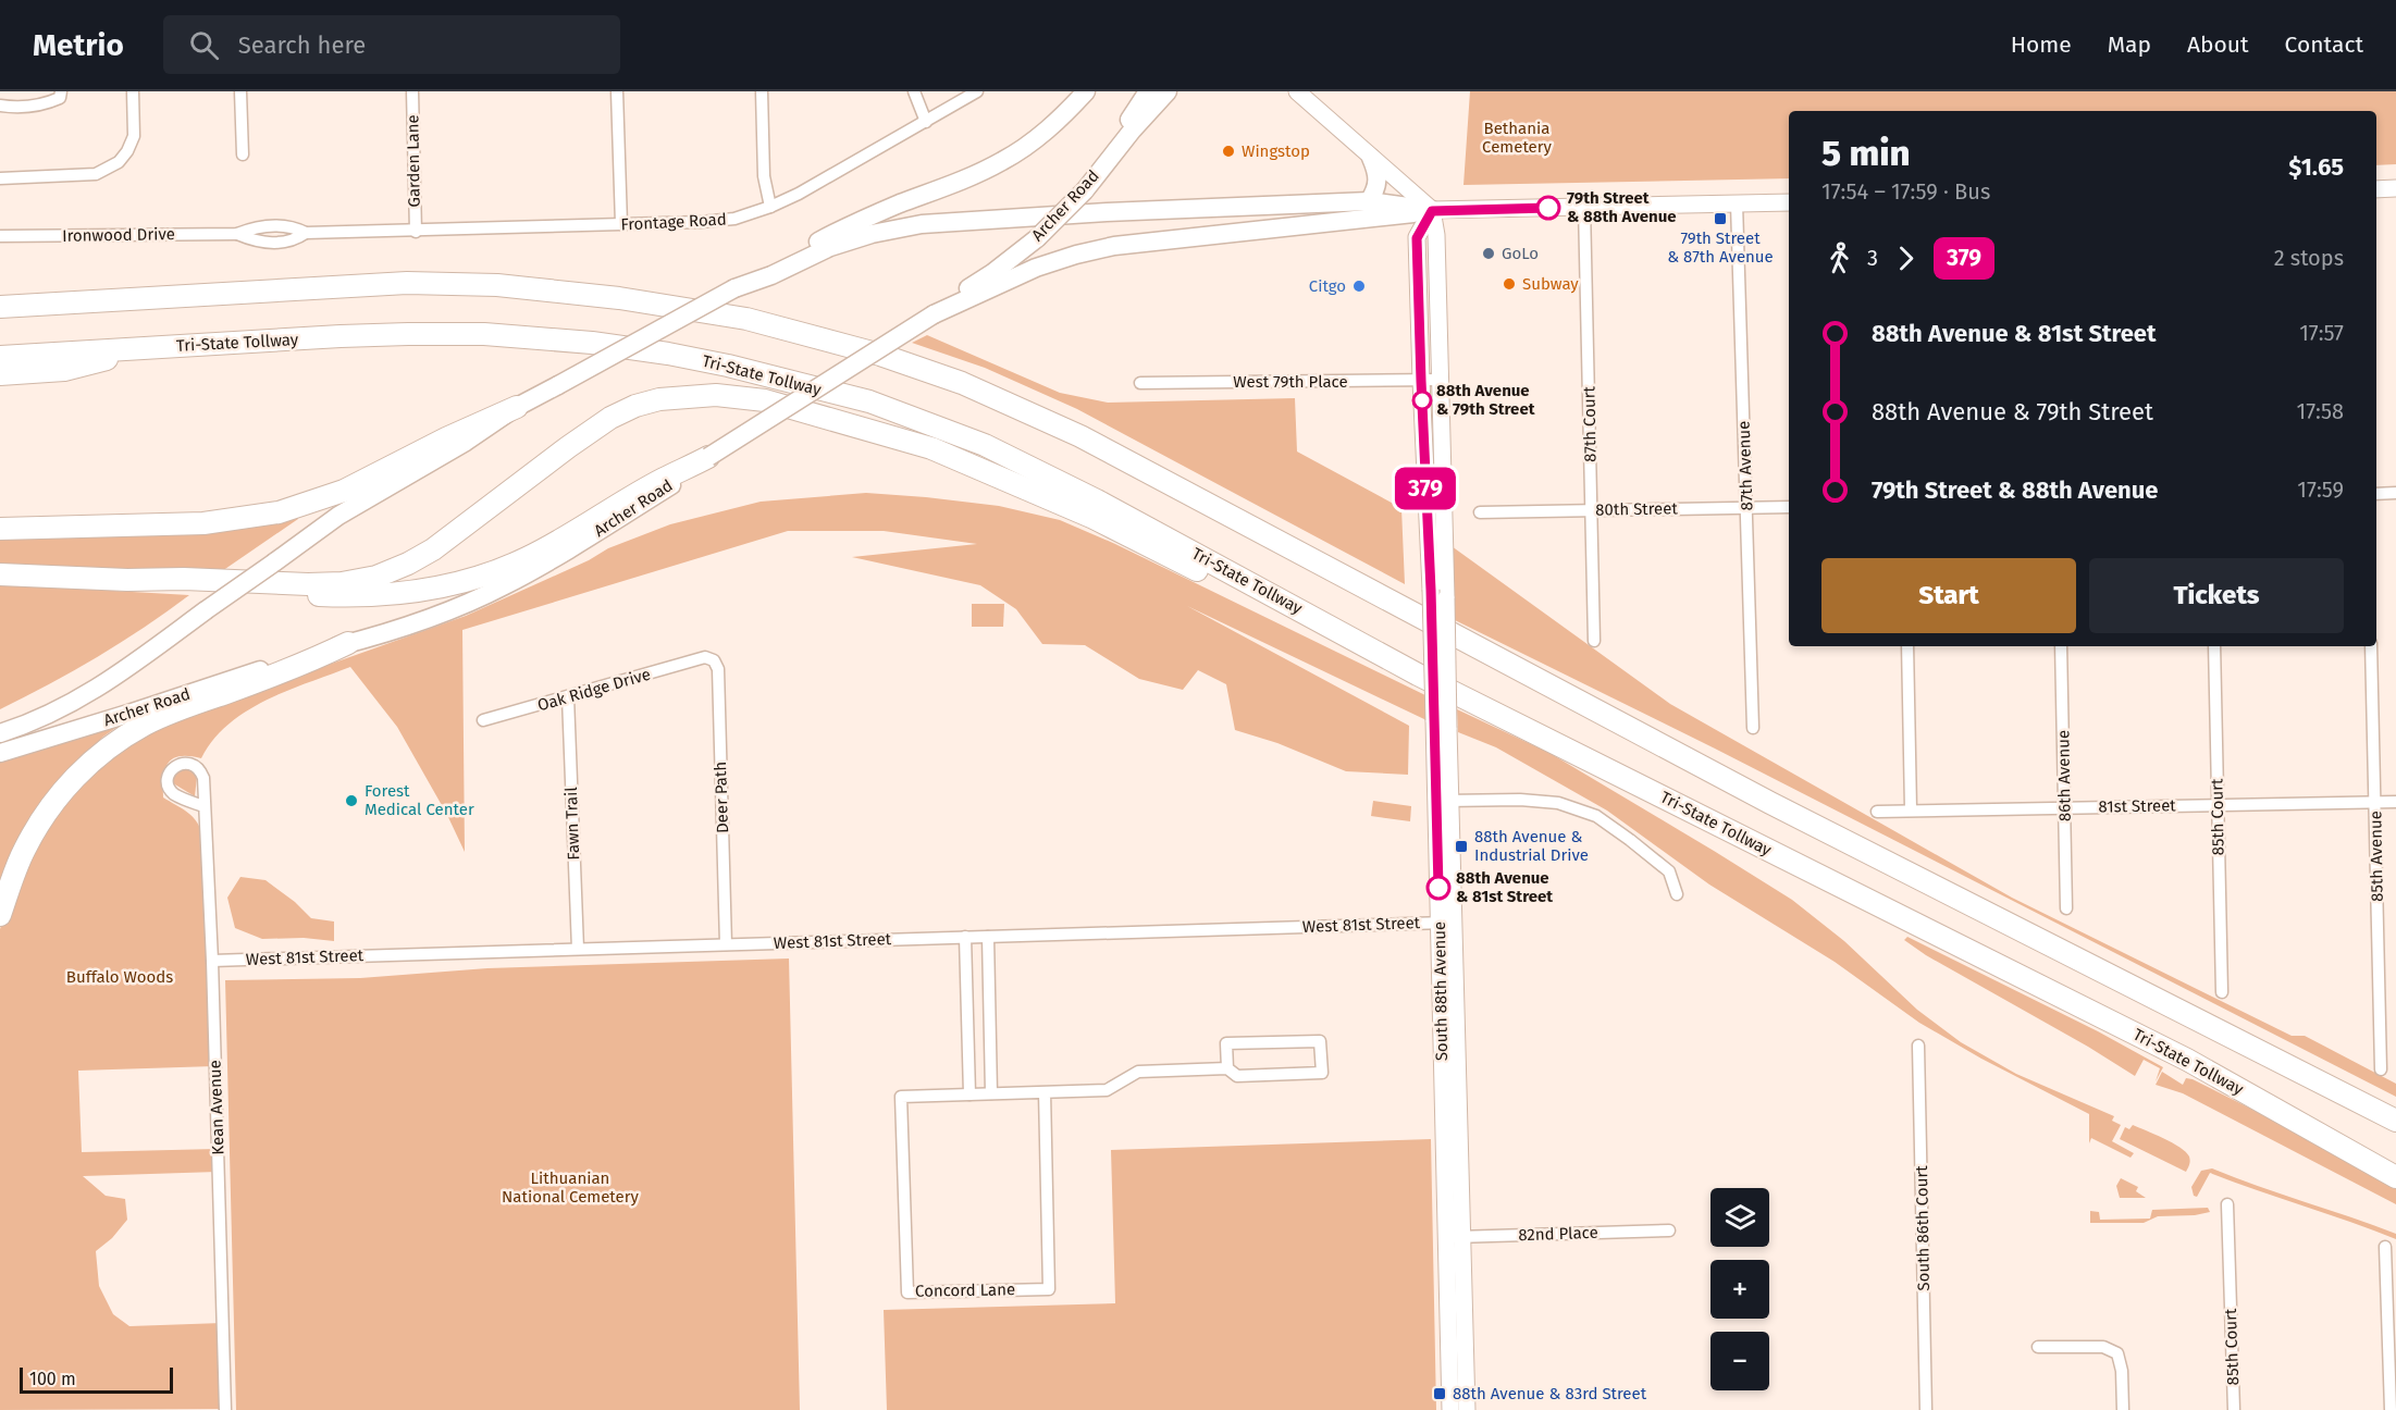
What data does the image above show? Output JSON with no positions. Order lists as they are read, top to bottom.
{
  "streets": {
    "highway": ["Tri-State Tollway"],
    "main road": ["Archer Road"],
    "street": [
      "Garden Lane",
      "Frontage Road",
      "Ironwood Drive",
      "West 79th Place",
      "87th Court",
      "87th Avenue",
      "80th Street",
      "Oak Ridge Drive",
      "86th Avenue",
      "Deer Path",
      "81st Street",
      "85th Court",
      "Fawn Trail",
      "85th Avenue",
      "West 81st Street",
      "South 88th Avenue",
      "Kean Avenue",
      "South 86th Court",
      "82nd Place",
      "Concord Lane"
    ]
  },
  "crossings": [
    ["Garden Lane", "Frontage Road"],
    ["Garden Lane", "Ironwood Drive"],
    ["Frontage Road", "Ironwood Drive"],
    ["West 79th Place", "South 88th Avenue"],
    ["87th Court", "80th Street"],
    ["87th Avenue", "80th Street"],
    ["Oak Ridge Drive", "Deer Path"],
    ["Oak Ridge Drive", "Fawn Trail"],
    ["86th Avenue", "81st Street"],
    ["Deer Path", "West 81st Street"],
    ["81st Street", "85th Court"],
    ["81st Street", "85th Avenue"],
    ["Fawn Trail", "West 81st Street"],
    ["West 81st Street", "South 88th Avenue"],
    ["West 81st Street", "Kean Avenue"],
    ["South 88th Avenue", "82nd Place"]
  ],
  "parks": ["Bethania Cemetery", "Buffalo Woods", "Lithuanian National Cemetery"],
  "places": {
    "other": [
      "Wingstop",
      "79th Street & 88th Avenue",
      "GoLo",
      "Subway",
      "Citgo",
      "88th Avenue & 79th Street",
      "Forest Medical Center",
      "88th Avenue & 81st Street"
    ],
    "transit": ["79th Street & 87th Avenue", "88th Avenue & Industrial Drive", "88th Avenue & 83rd Street"]
  },
  "lines": ["bus line 379"],
  "scale_bar": "100 m",
  "page": {
    "header": "Metrio",
    "search": "Search here",
    "nav": [
      "Home",
      "Map",
      "About",
      "Contact"
    ],
    "on_map": "379",
    "heading": ["5 min", "17:54 – 17:59 · Bus", "$1.65"],
    "legs": ["3", "379", "2 stops"],
    "list": [
      {
        "name": "88th Avenue & 81st Street",
        "value": "17:57"
      },
      {
        "name": "88th Avenue & 79th Street",
        "value": "17:58"
      },
      {
        "name": "79th Street & 88th Avenue",
        "value": "17:59"
      }
    ],
    "buttons": ["Start", "Tickets"],
    "map_buttons": ["+", "−"],
    "scale": "100 m"
  }
}
